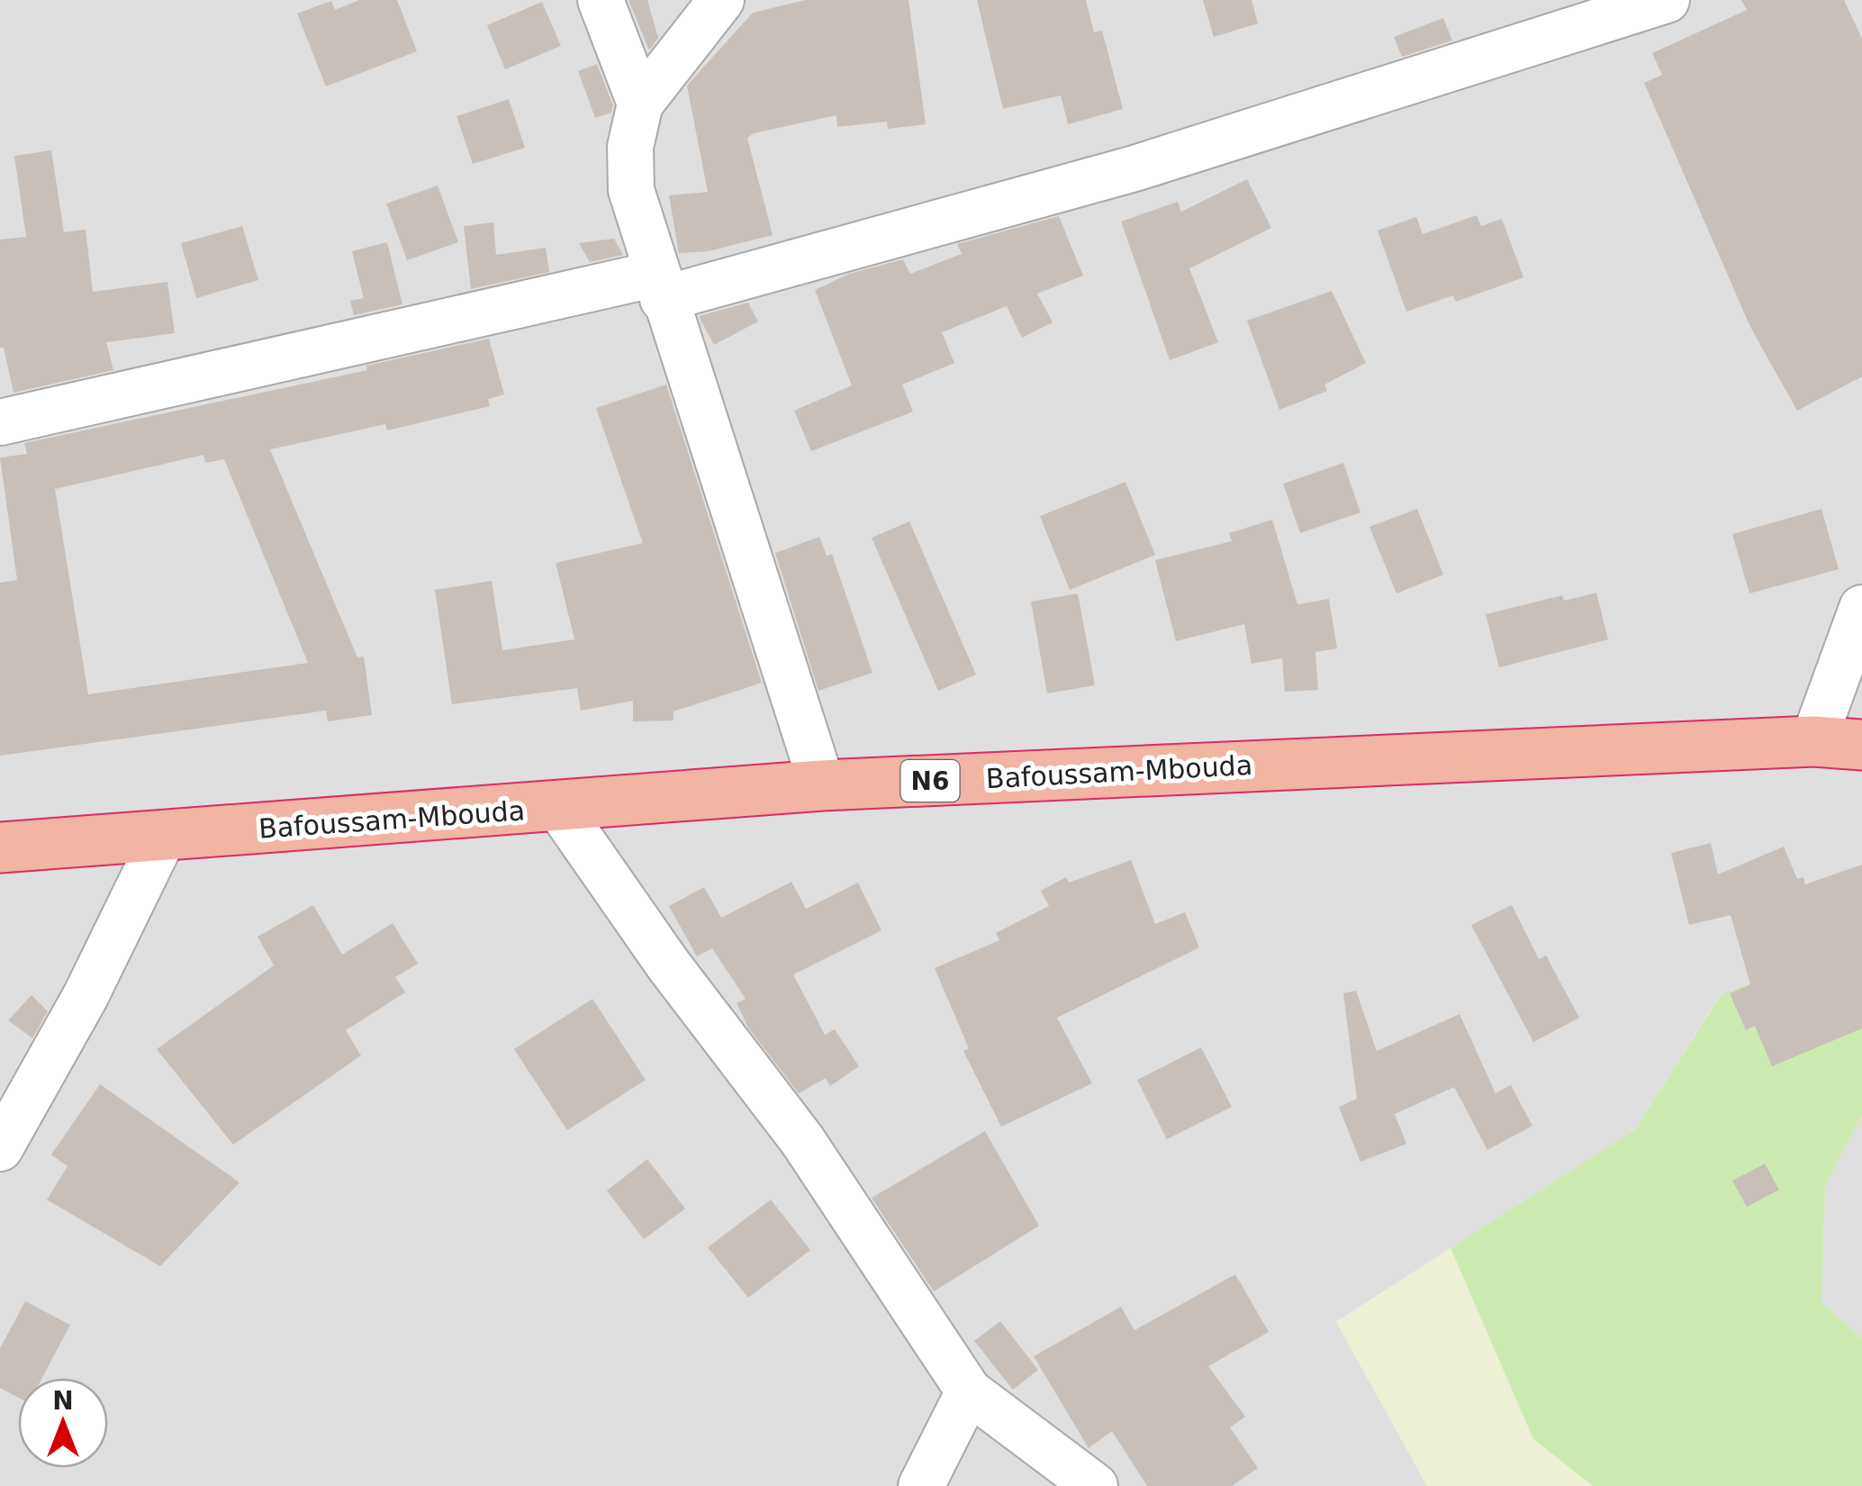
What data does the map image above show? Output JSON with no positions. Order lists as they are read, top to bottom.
{
  "streets": {
    "highway": ["Bafoussam-Mbouda", "N6"]
  },
  "north": "top"
}
